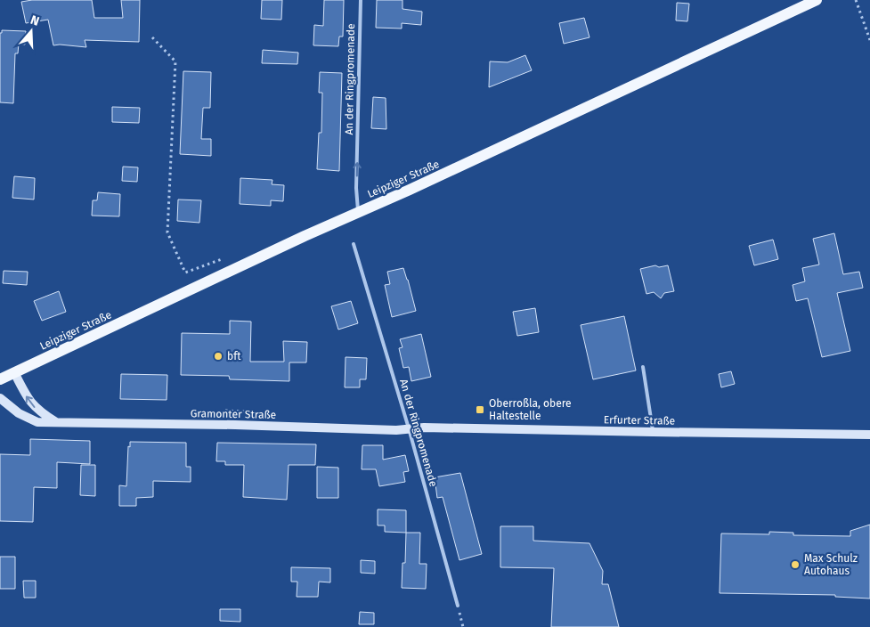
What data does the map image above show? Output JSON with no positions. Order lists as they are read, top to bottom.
{
  "streets": {
    "main road": ["Leipziger Straße"],
    "street": ["Gramonter Straße", "Erfurter Straße"],
    "lane": ["An der Ringpromenade"]
  },
  "crossings": [
    ["An der Ringpromenade", "Leipziger Straße"],
    ["An der Ringpromenade", "Gramonter Straße"],
    ["An der Ringpromenade", "Erfurter Straße"],
    ["Leipziger Straße", "Gramonter Straße"],
    ["Gramonter Straße", "Erfurter Straße"]
  ],
  "one_way": ["An der Ringpromenade"],
  "places": {
    "other": ["bft", "Max Schulz Autohaus"],
    "transit": ["Oberroßla, obere Haltestelle"]
  },
  "north": "top"
}
